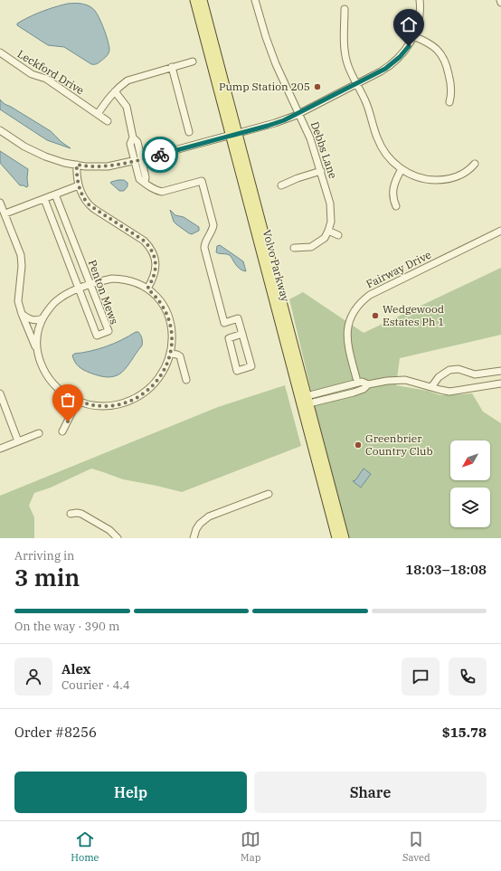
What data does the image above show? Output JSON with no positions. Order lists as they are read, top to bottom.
{
  "streets": {
    "main road": ["Volvo Parkway"],
    "street": [
      "Leckford Drive",
      "Debbs Lane",
      "Fairway Drive",
      "Penton Mews"
    ]
  },
  "places": ["Pump Station 205", "Wedgewood Estates Ph 1", "Greenbrier Country Club"],
  "north": "bottom left",
  "page": {
    "heading": ["3 min", "Arriving in", "18:03–18:08"],
    "panel": [
      "Alex",
      "Courier · 4.4",
      "Order #8256",
      "$15.78"
    ],
    "bar": "On the way · 390 m",
    "buttons": ["Help", "Share"],
    "tabs": ["Home", "Map", "Saved"]
  }
}
